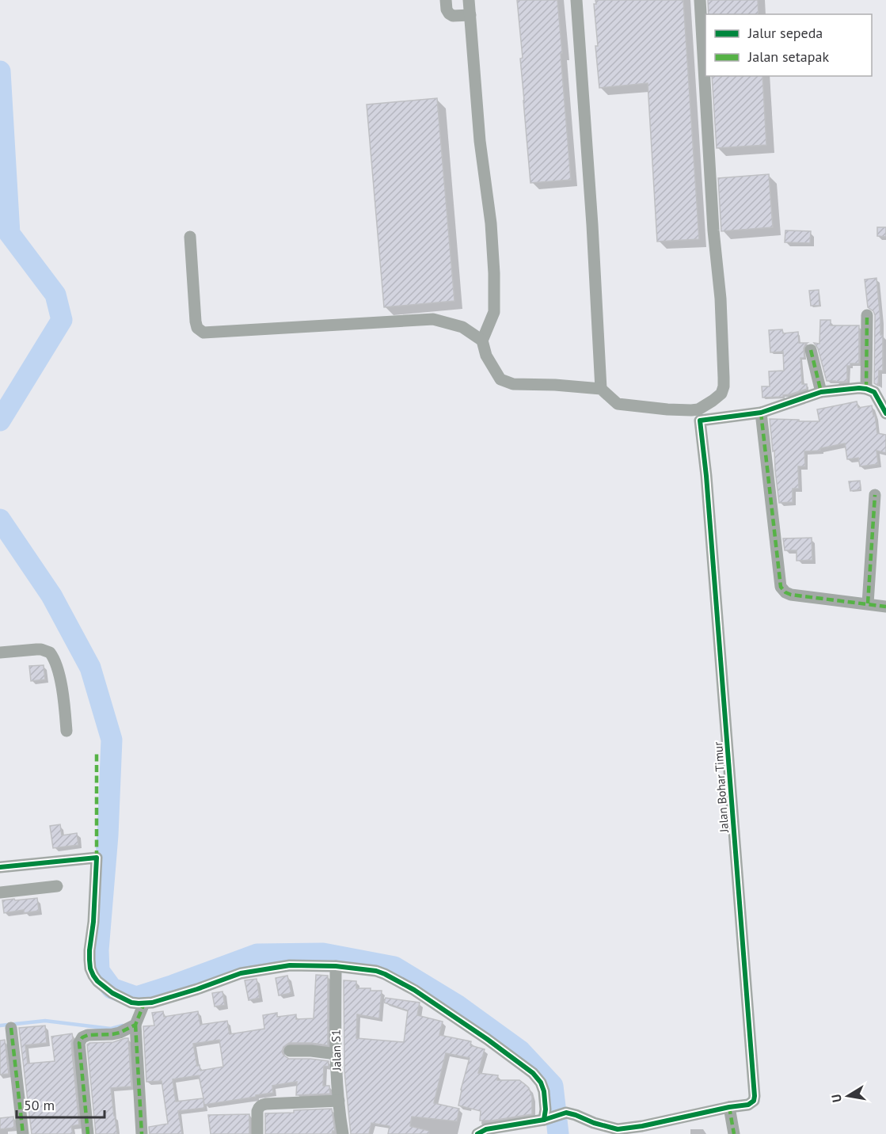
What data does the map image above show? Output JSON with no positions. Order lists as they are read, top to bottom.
{
  "streets": {
    "street": ["Jalan Bohar Timur", "Jalan S1"]
  },
  "legend": ["Jalur sepeda", "Jalan setapak"],
  "scale_bar": "50 m",
  "north": "left"
}
